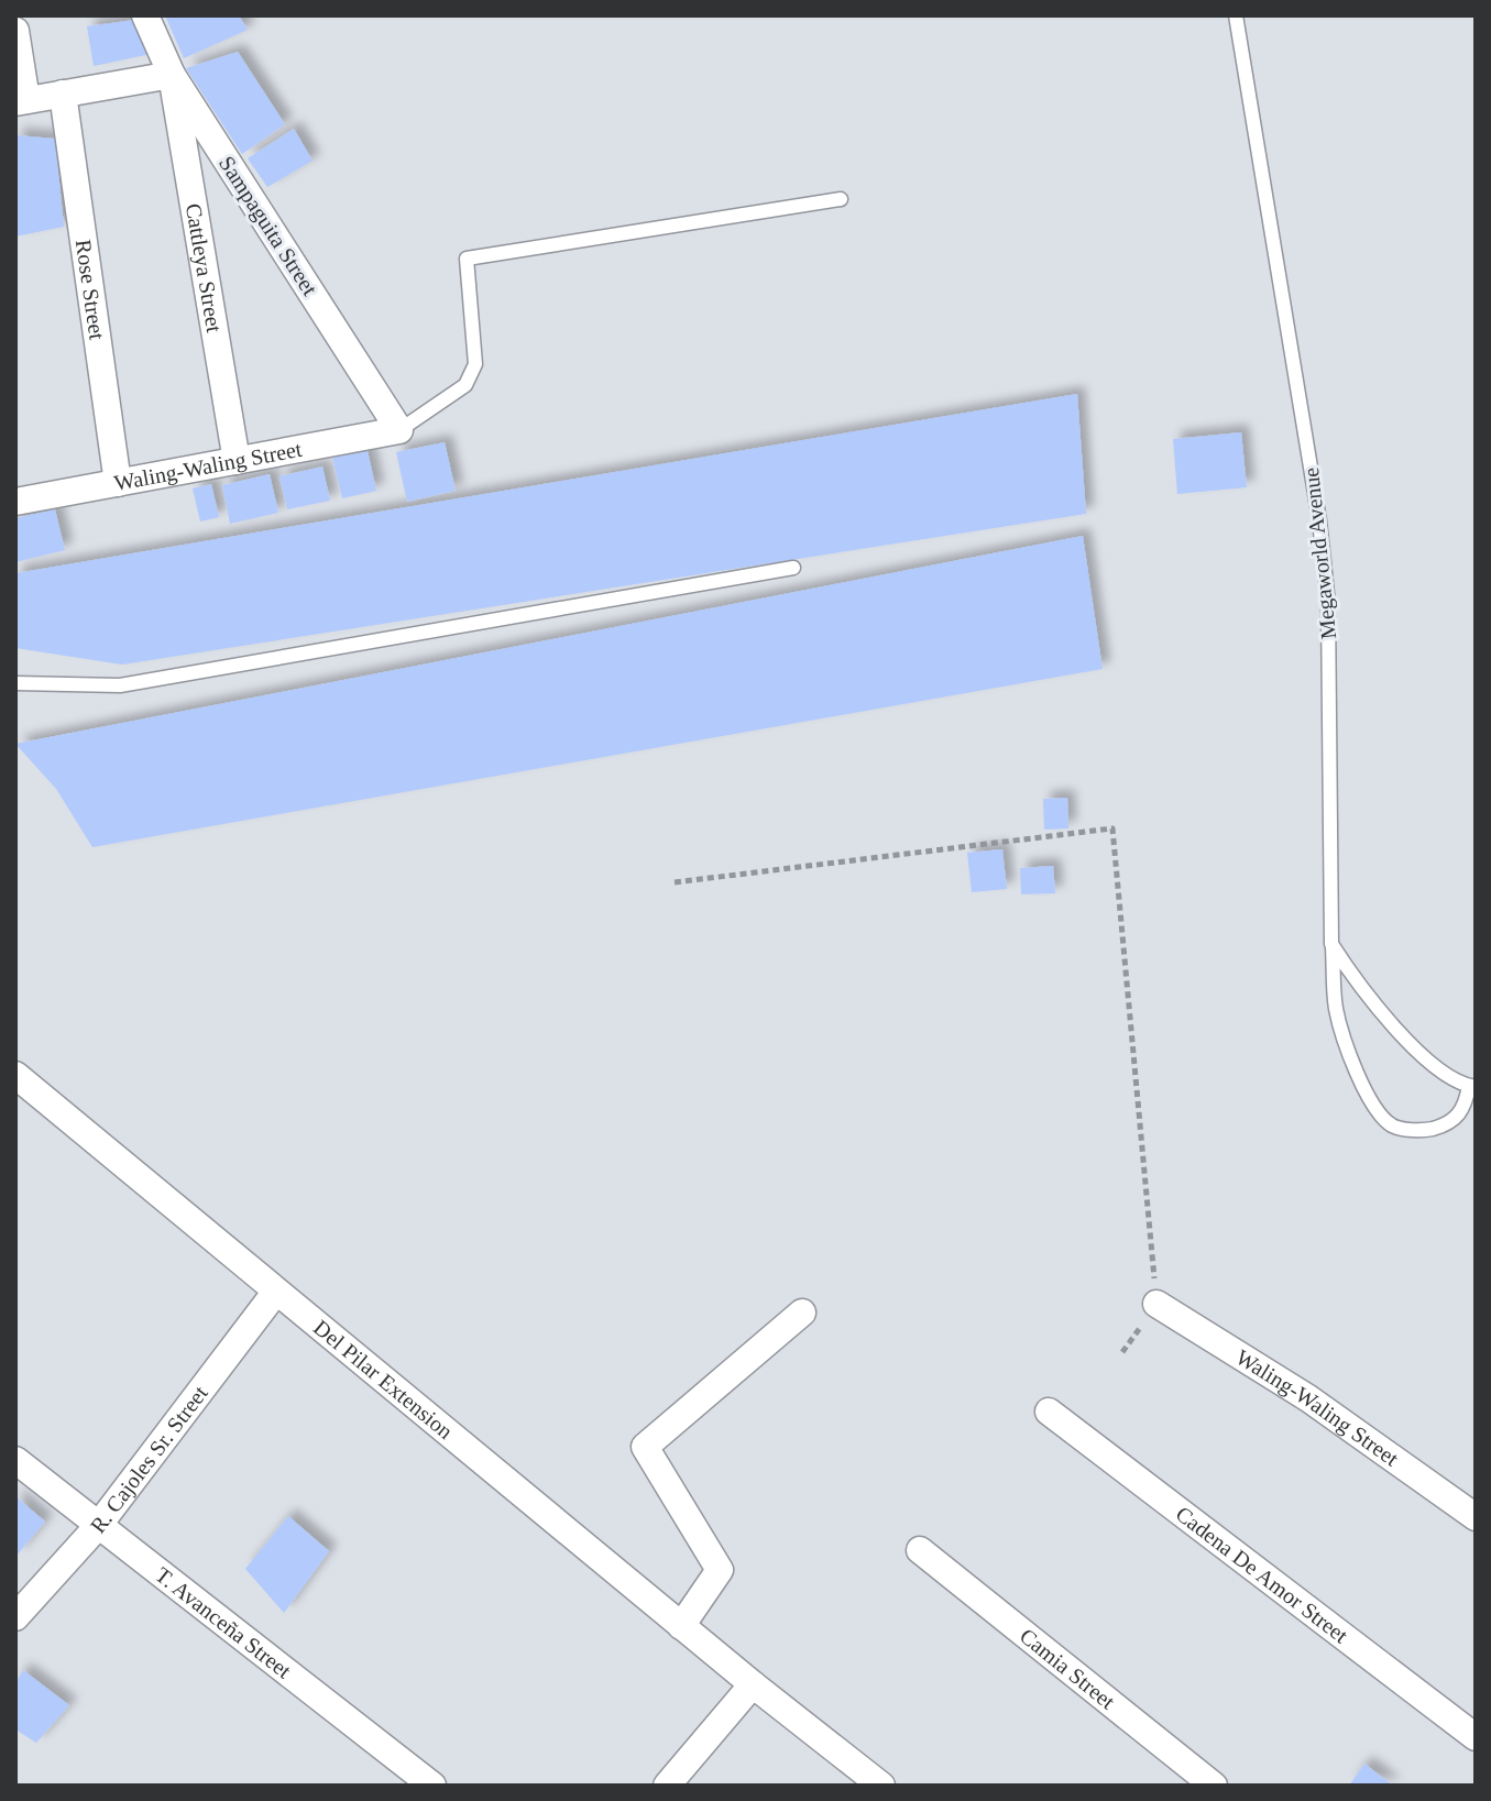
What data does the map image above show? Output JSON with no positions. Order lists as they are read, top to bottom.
{
  "streets": {
    "street": [
      "Sampaguita Street",
      "Cattleya Street",
      "Rose Street",
      "Waling-Waling Street",
      "Del Pilar Extension",
      "R. Cajoles Sr. Street",
      "Cadena De Amor Street",
      "T. Avanceña Street",
      "Camia Street"
    ],
    "lane": ["Megaworld Avenue"]
  },
  "crossings": [
    ["Sampaguita Street", "Cattleya Street"],
    ["Sampaguita Street", "Waling-Waling Street"],
    ["Cattleya Street", "Waling-Waling Street"],
    ["Rose Street", "Waling-Waling Street"],
    ["Del Pilar Extension", "R. Cajoles Sr. Street"],
    ["R. Cajoles Sr. Street", "T. Avanceña Street"]
  ]
}
